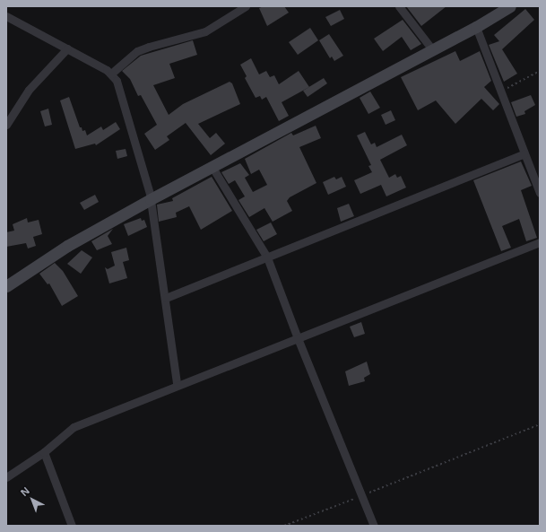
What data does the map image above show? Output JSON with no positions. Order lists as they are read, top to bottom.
{
  "north": "top left"
}
